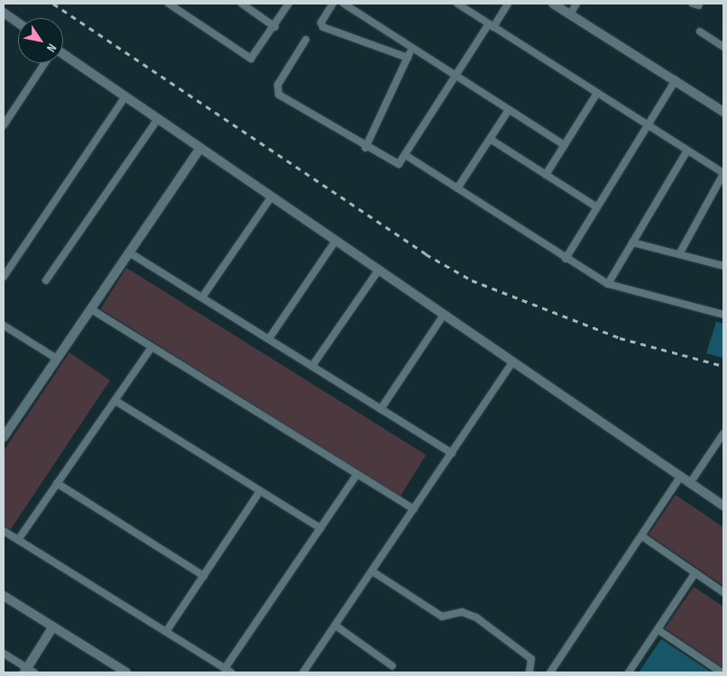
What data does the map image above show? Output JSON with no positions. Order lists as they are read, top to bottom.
{
  "north": "bottom right"
}
